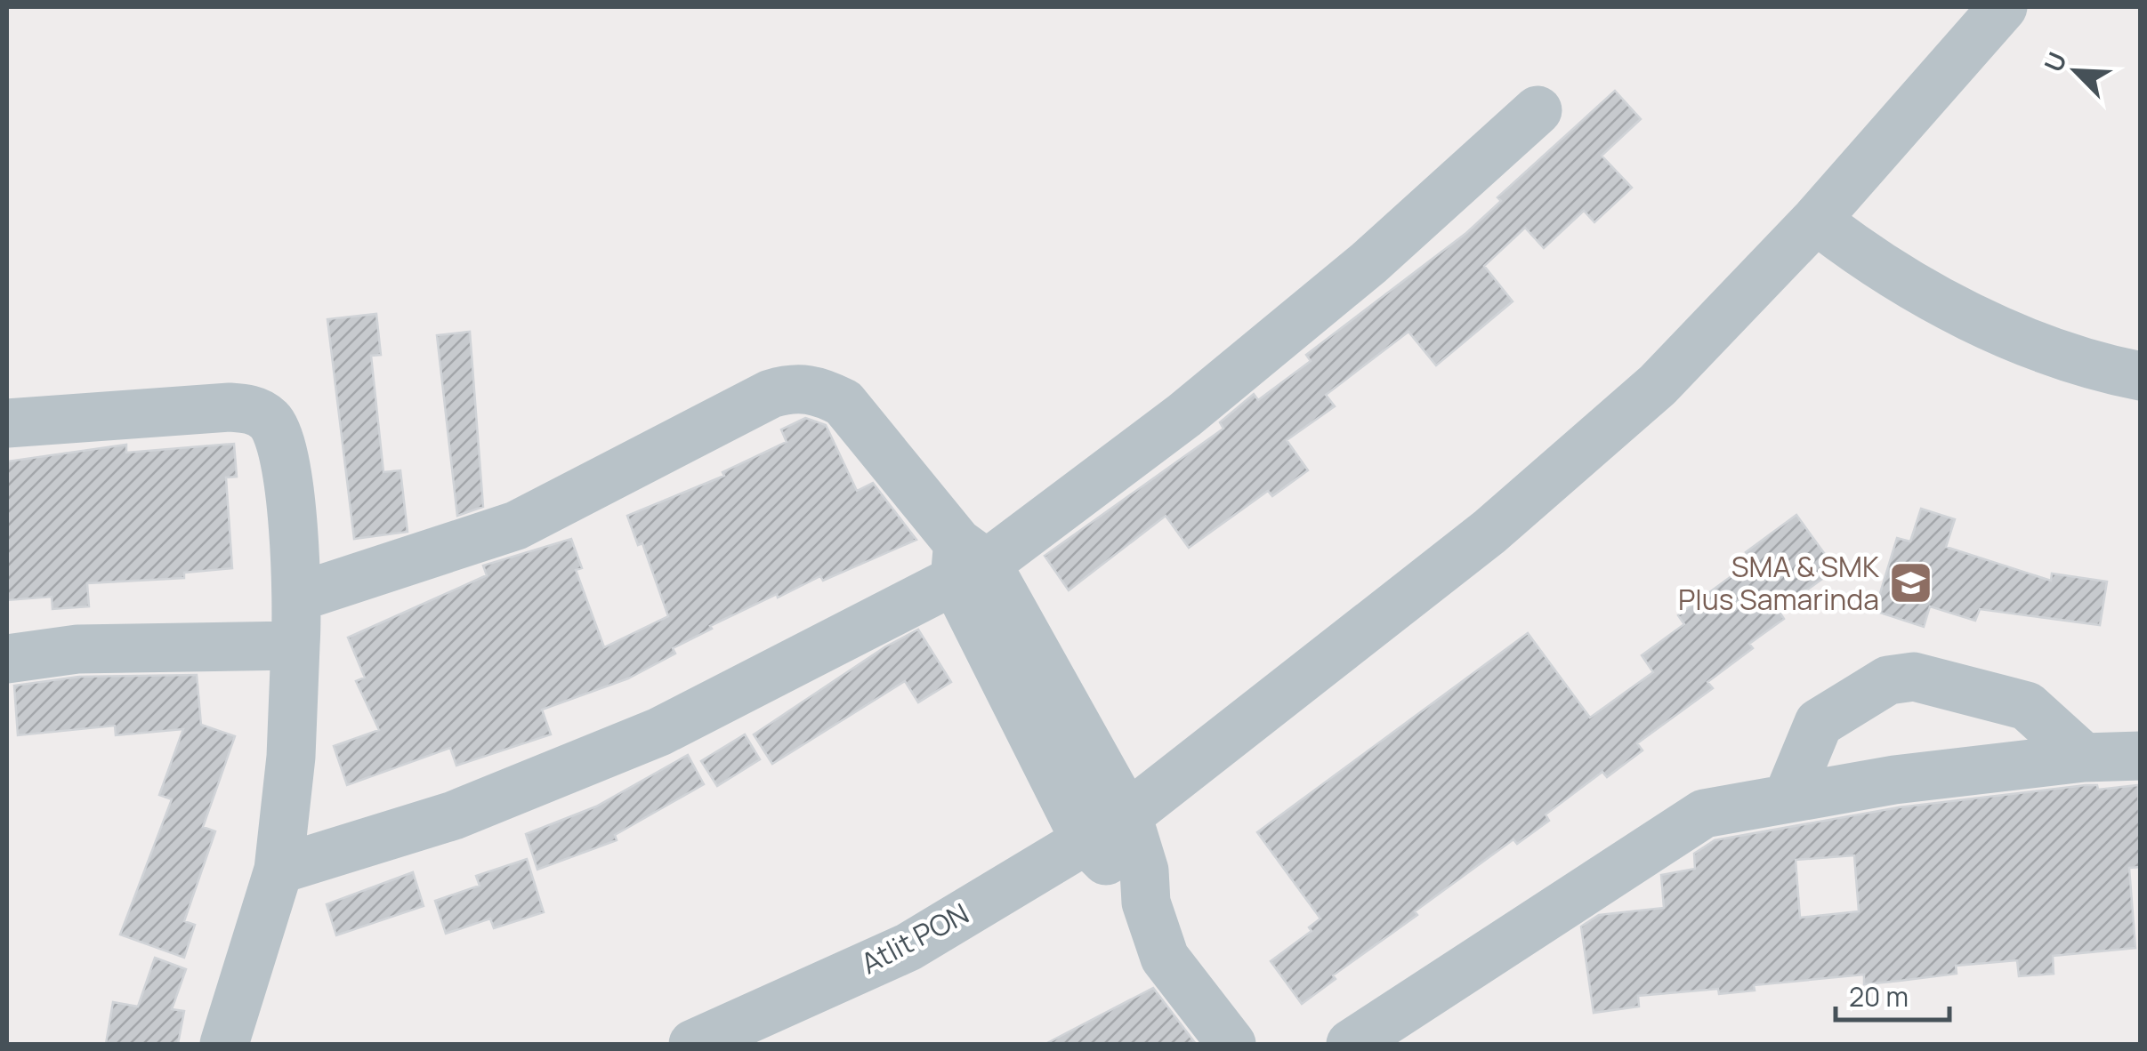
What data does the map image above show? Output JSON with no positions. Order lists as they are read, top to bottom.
{
  "streets": {
    "street": ["Atlit PON"]
  },
  "places": {
    "school or university": ["SMA & SMK Plus Samarinda"]
  },
  "scale_bar": "20 m",
  "north": "top left"
}
